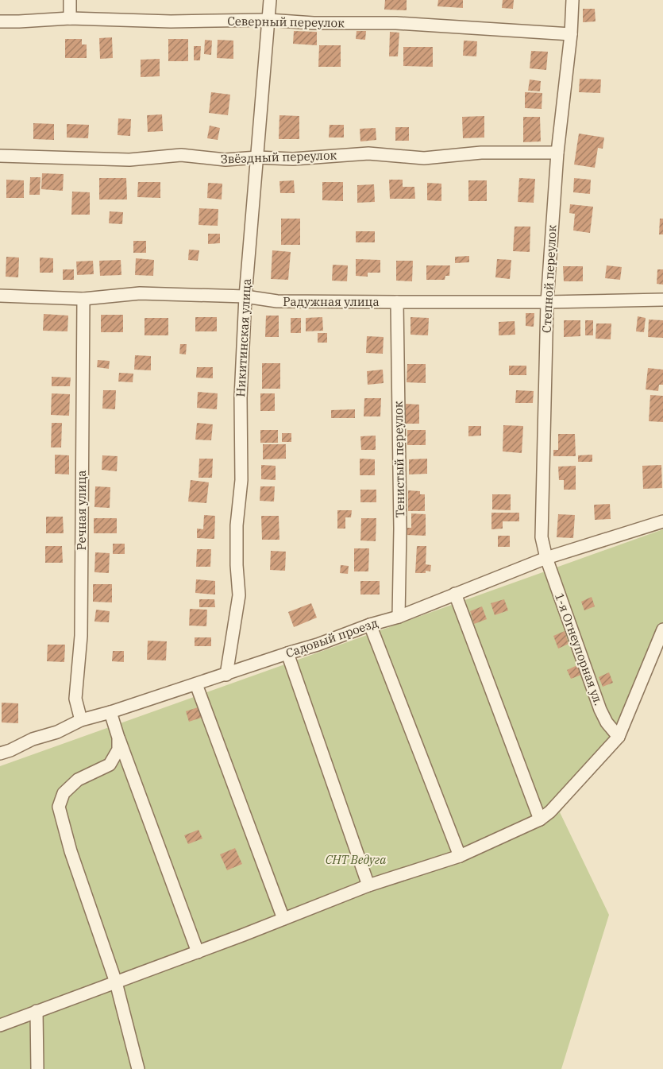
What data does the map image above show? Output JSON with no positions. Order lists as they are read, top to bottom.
{
  "streets": {
    "street": [
      "Северный переулок",
      "Звёздный переулок",
      "Степной переулок",
      "Радужная улица",
      "Никитинская улица",
      "Тенистый переулок",
      "Речная улица",
      "Садовый проезд",
      "1-я Огнеупорная ул."
    ]
  },
  "crossings": [
    ["Северный переулок", "Степной переулок"],
    ["Северный переулок", "Никитинская улица"],
    ["Звёздный переулок", "Степной переулок"],
    ["Звёздный переулок", "Никитинская улица"],
    ["Степной переулок", "Радужная улица"],
    ["Степной переулок", "Садовый проезд"],
    ["Степной переулок", "1-я Огнеупорная ул."],
    ["Радужная улица", "Никитинская улица"],
    ["Радужная улица", "Тенистый переулок"],
    ["Радужная улица", "Речная улица"],
    ["Никитинская улица", "Садовый проезд"],
    ["Тенистый переулок", "Садовый проезд"],
    ["Речная улица", "Садовый проезд"],
    ["Садовый проезд", "1-я Огнеупорная ул."]
  ],
  "parks": ["СНТ Ведуга"]
}
